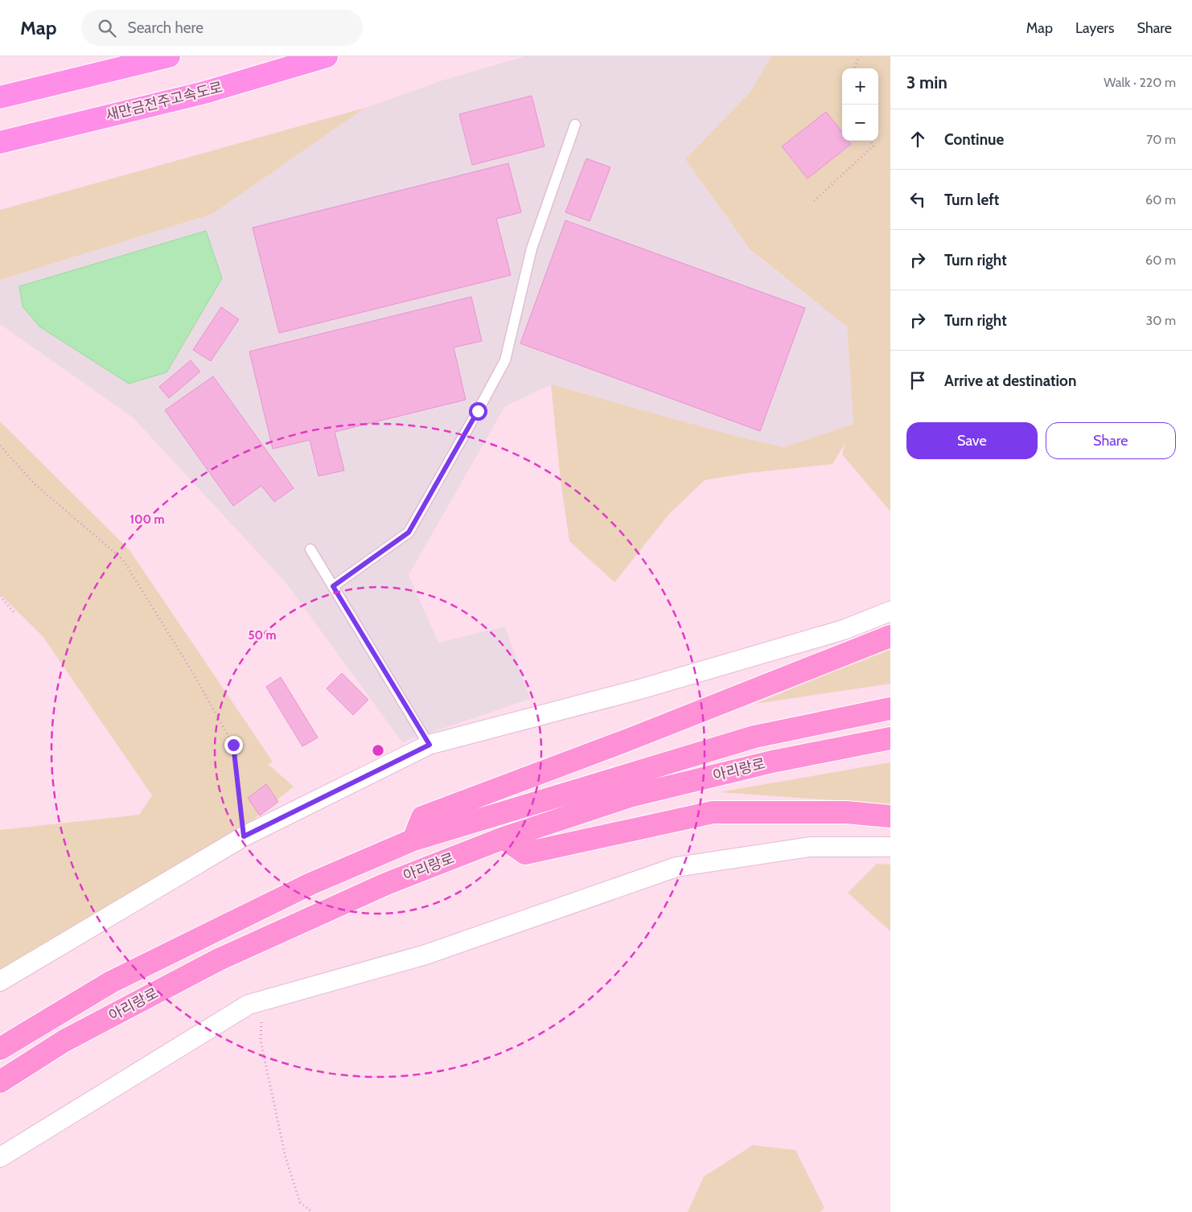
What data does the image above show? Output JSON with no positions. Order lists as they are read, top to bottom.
{
  "streets": {
    "highway": ["새만금전주고속도로", "아리랑로"]
  },
  "page": {
    "header": "Map",
    "search": "Search here",
    "nav": ["Map", "Layers", "Share"],
    "heading": ["3 min", "Walk · 220 m"],
    "map_buttons": ["+", "−"],
    "list": [
      ["Continue", "70 m"],
      ["Turn left", "60 m"],
      ["Turn right", "60 m"],
      ["Turn right", "30 m"],
      "Arrive at destination"
    ],
    "buttons": ["Save", "Share"]
  },
  "rings": ["100 m", "50 m"]
}
